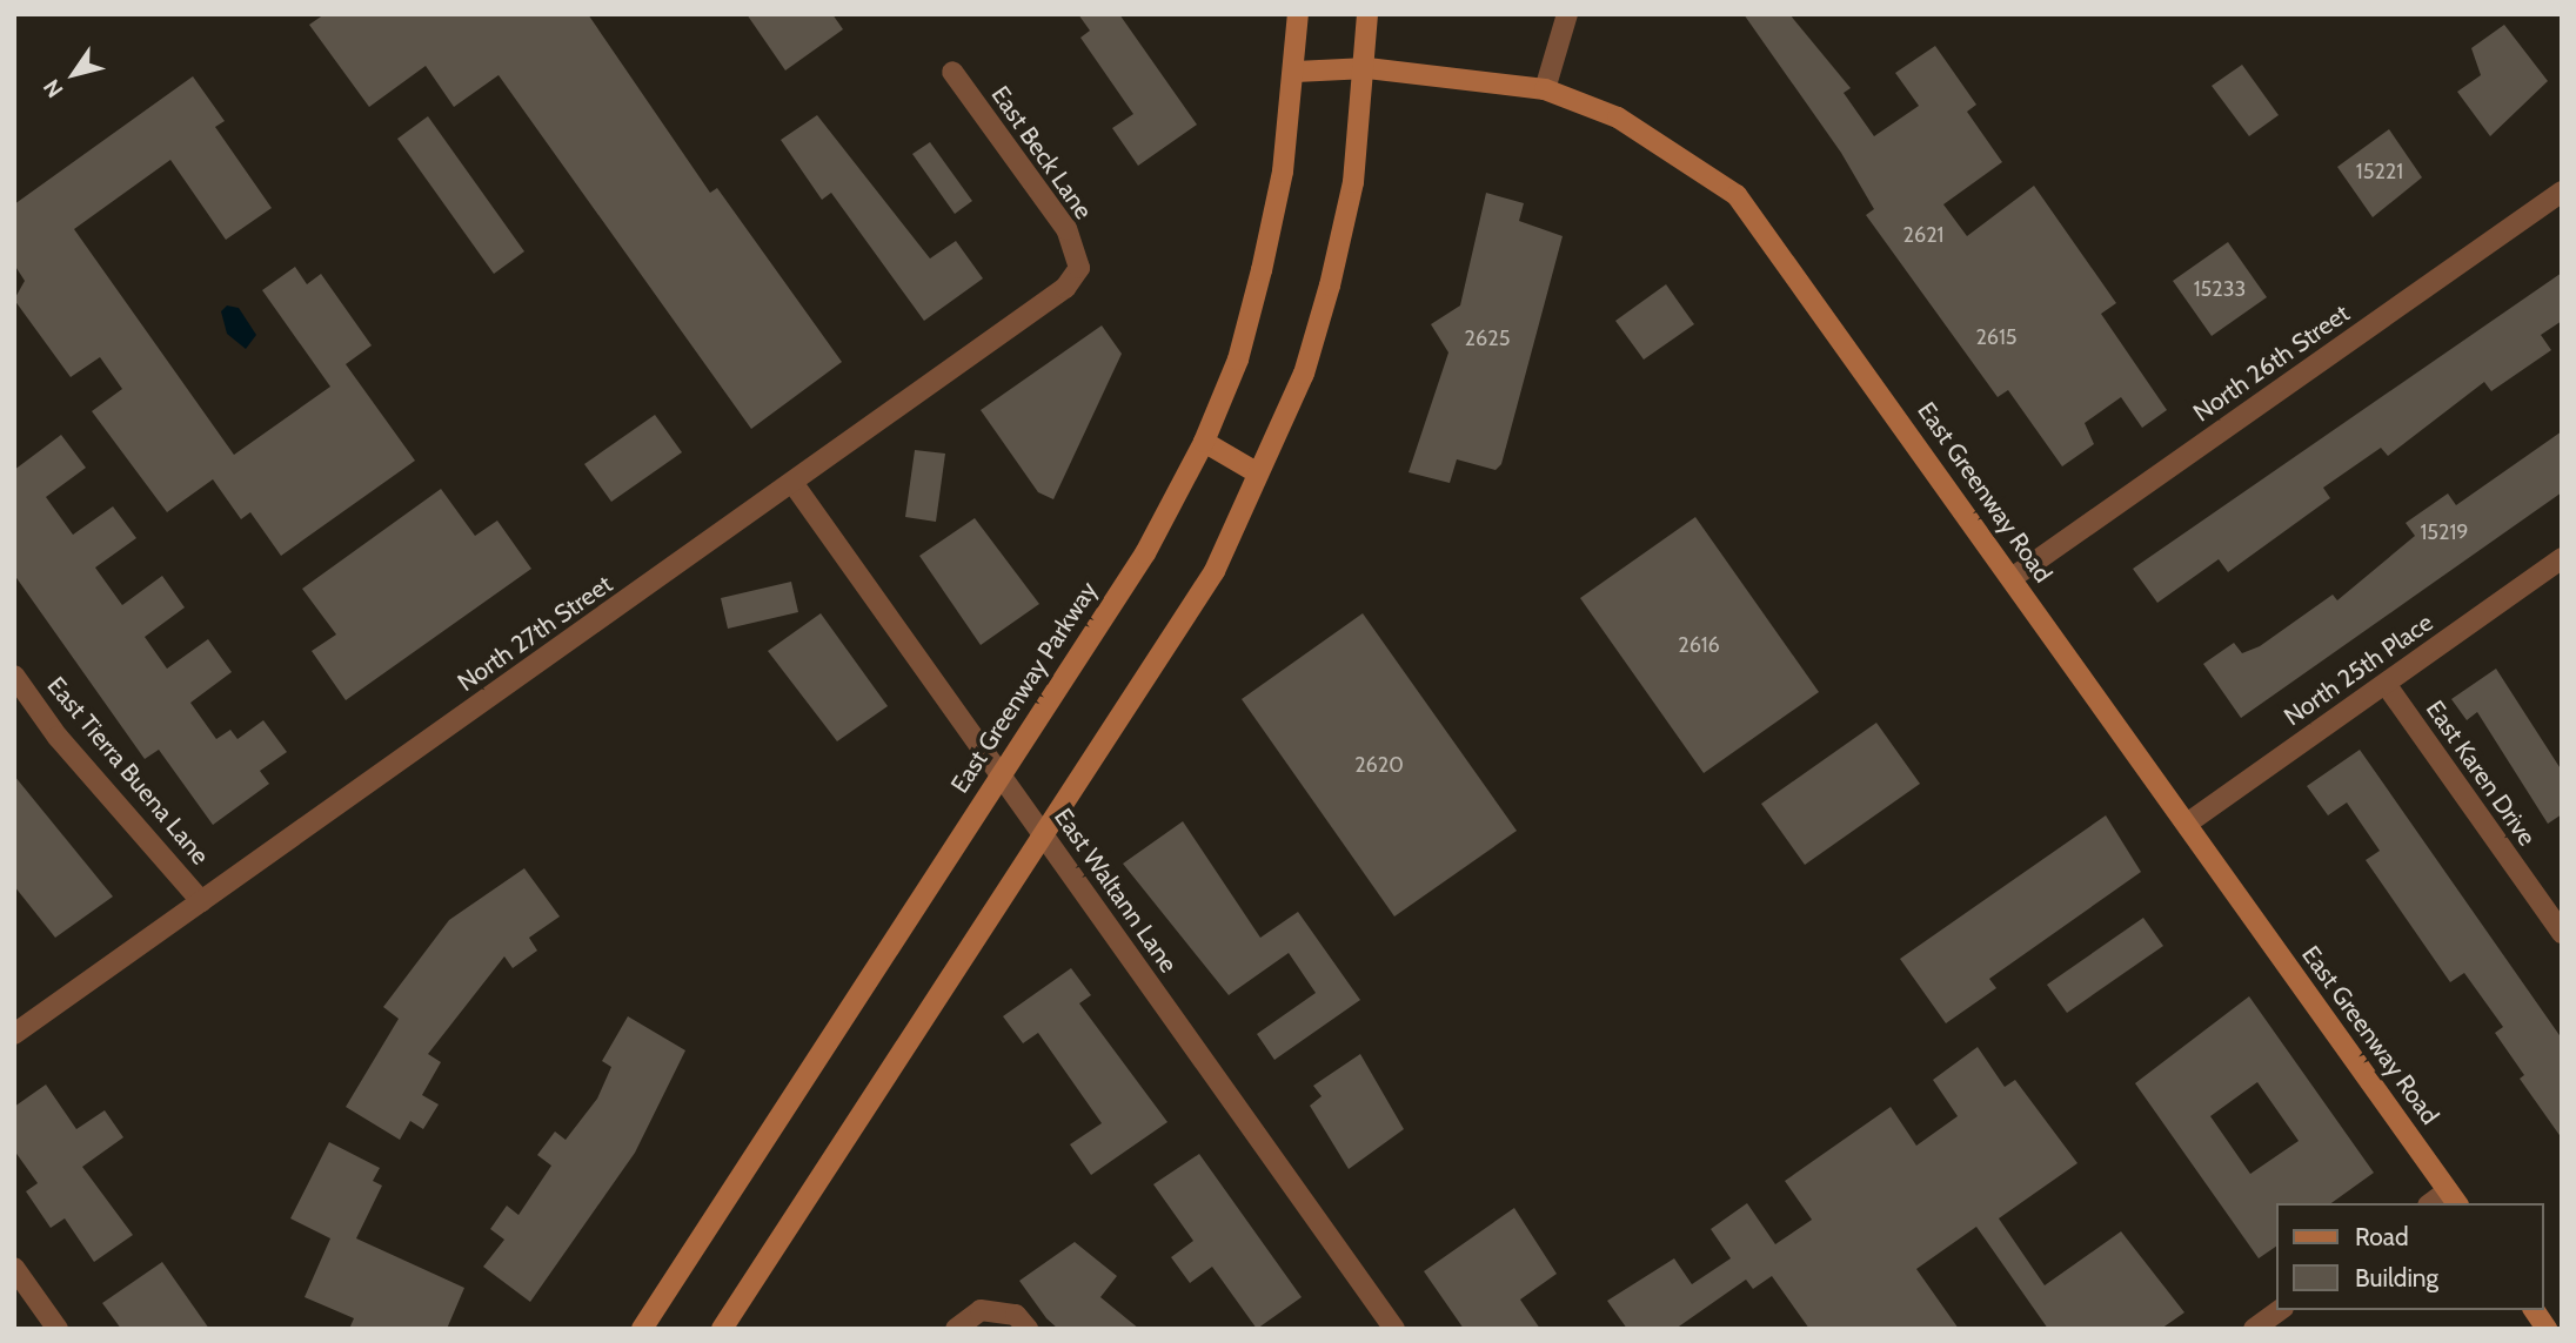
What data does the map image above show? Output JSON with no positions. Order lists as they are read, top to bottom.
{
  "streets": {
    "main road": ["East Greenway Road", "East Greenway Parkway"],
    "street": [
      "East Beck Lane",
      "North 26th Street",
      "North 27th Street",
      "North 25th Place",
      "East Tierra Buena Lane",
      "East Karen Drive",
      "East Waltann Lane"
    ]
  },
  "crossings": [
    ["East Beck Lane", "North 27th Street"],
    ["North 26th Street", "East Greenway Road"],
    ["East Greenway Road", "North 25th Place"],
    ["East Greenway Road", "East Greenway Parkway"],
    ["North 27th Street", "East Tierra Buena Lane"],
    ["North 27th Street", "East Waltann Lane"],
    ["North 25th Place", "East Karen Drive"],
    ["East Greenway Parkway", "East Waltann Lane"]
  ],
  "house_numbers": [
    "15221",
    "2621",
    "15233",
    "2615",
    "2625",
    "15219",
    "2616",
    "2620"
  ],
  "legend": ["Road", "Building"],
  "north": "bottom left"
}
